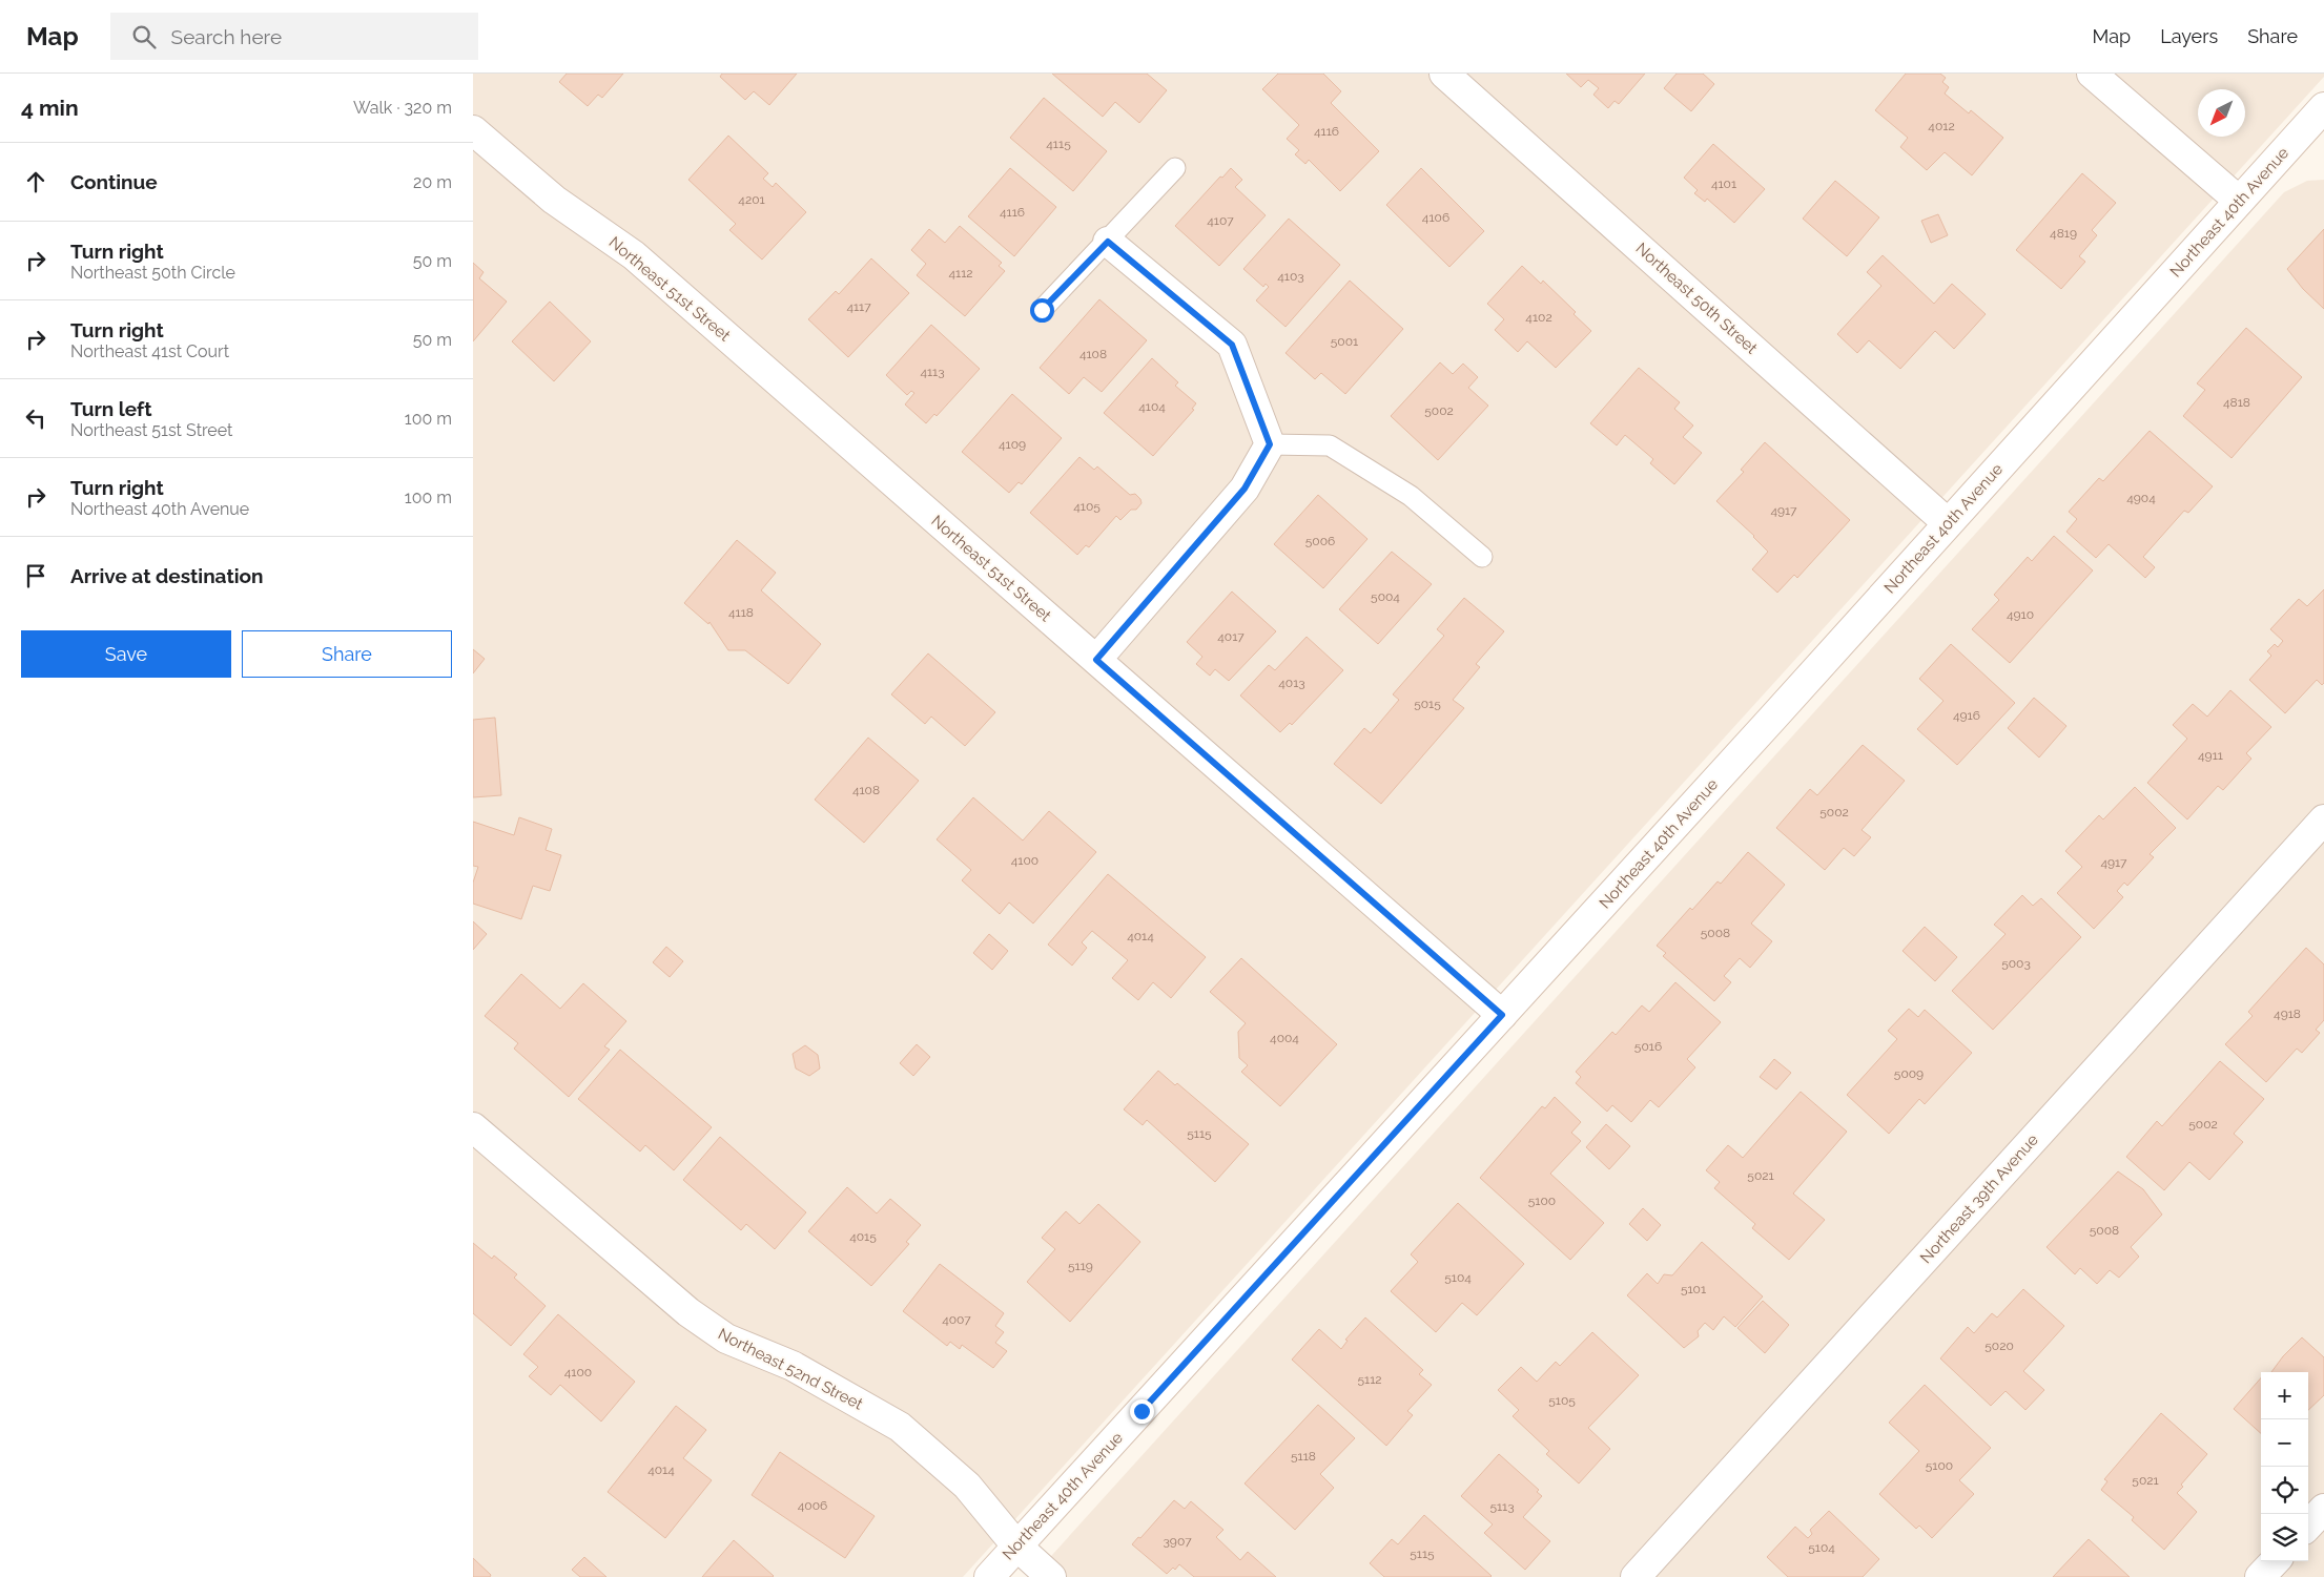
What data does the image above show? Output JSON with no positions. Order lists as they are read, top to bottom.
{
  "streets": {
    "street": [
      "Northeast 40th Avenue",
      "Northeast 51st Street",
      "Northeast 50th Street",
      "Northeast 39th Avenue",
      "Northeast 52nd Street"
    ]
  },
  "crossings": [
    ["Northeast 40th Avenue", "Northeast 51st Street"],
    ["Northeast 40th Avenue", "Northeast 50th Street"],
    ["Northeast 40th Avenue", "Northeast 52nd Street"]
  ],
  "house_numbers": [
    "4012",
    "4116",
    "4115",
    "4101",
    "4201",
    "4116",
    "4106",
    "4107",
    "4819",
    "4112",
    "4103",
    "4117",
    "4102",
    "5001",
    "4108",
    "4113",
    "4818",
    "4104",
    "5002",
    "4109",
    "4904",
    "4105",
    "4917",
    "5006",
    "5004",
    "4118",
    "4910",
    "4017",
    "4013",
    "5015",
    "4916",
    "4911",
    "4108",
    "5002",
    "4100",
    "4917",
    "5008",
    "4014",
    "5003",
    "4918",
    "4004",
    "5016",
    "5009",
    "5002",
    "5115",
    "5021",
    "5100",
    "5008",
    "4015",
    "5119",
    "5104",
    "5101",
    "4007",
    "5020",
    "4100",
    "5112",
    "5105",
    "5118",
    "5100",
    "4014",
    "5021",
    "4006",
    "5113",
    "3907",
    "5104",
    "5115"
  ],
  "north": "bottom left",
  "page": {
    "header": "Map",
    "search": "Search here",
    "nav": ["Map", "Layers", "Share"],
    "heading": ["4 min", "Walk · 320 m"],
    "list": [
      ["Continue", "20 m"],
      ["Turn right", "Northeast 50th Circle", "50 m"],
      ["Turn right", "Northeast 41st Court", "50 m"],
      ["Turn left", "Northeast 51st Street", "100 m"],
      ["Turn right", "Northeast 40th Avenue", "100 m"],
      "Arrive at destination"
    ],
    "buttons": ["Save", "Share"],
    "map_buttons": ["+", "−"]
  }
}
